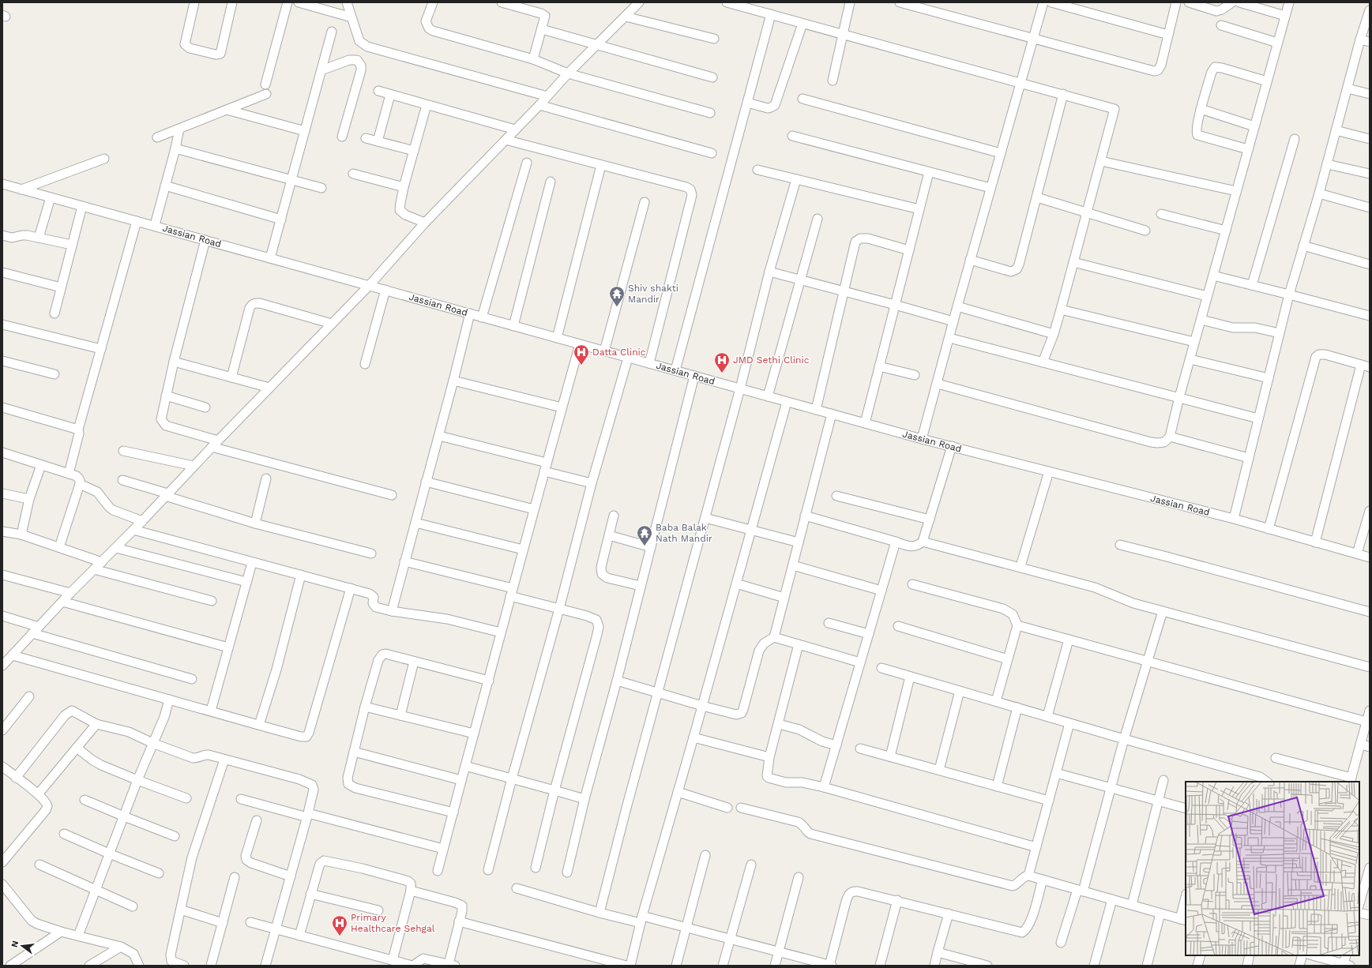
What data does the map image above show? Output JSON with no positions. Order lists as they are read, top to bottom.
{
  "streets": {
    "street": ["Jassian Road"]
  },
  "places": {
    "temple": ["Shiv shakti Mandir", "Baba Balak Nath Mandir"],
    "hospital": ["Datta Clinic", "JMD Sethi Clinic", "Primary Healthcare Sehgal"]
  },
  "north": "left"
}
